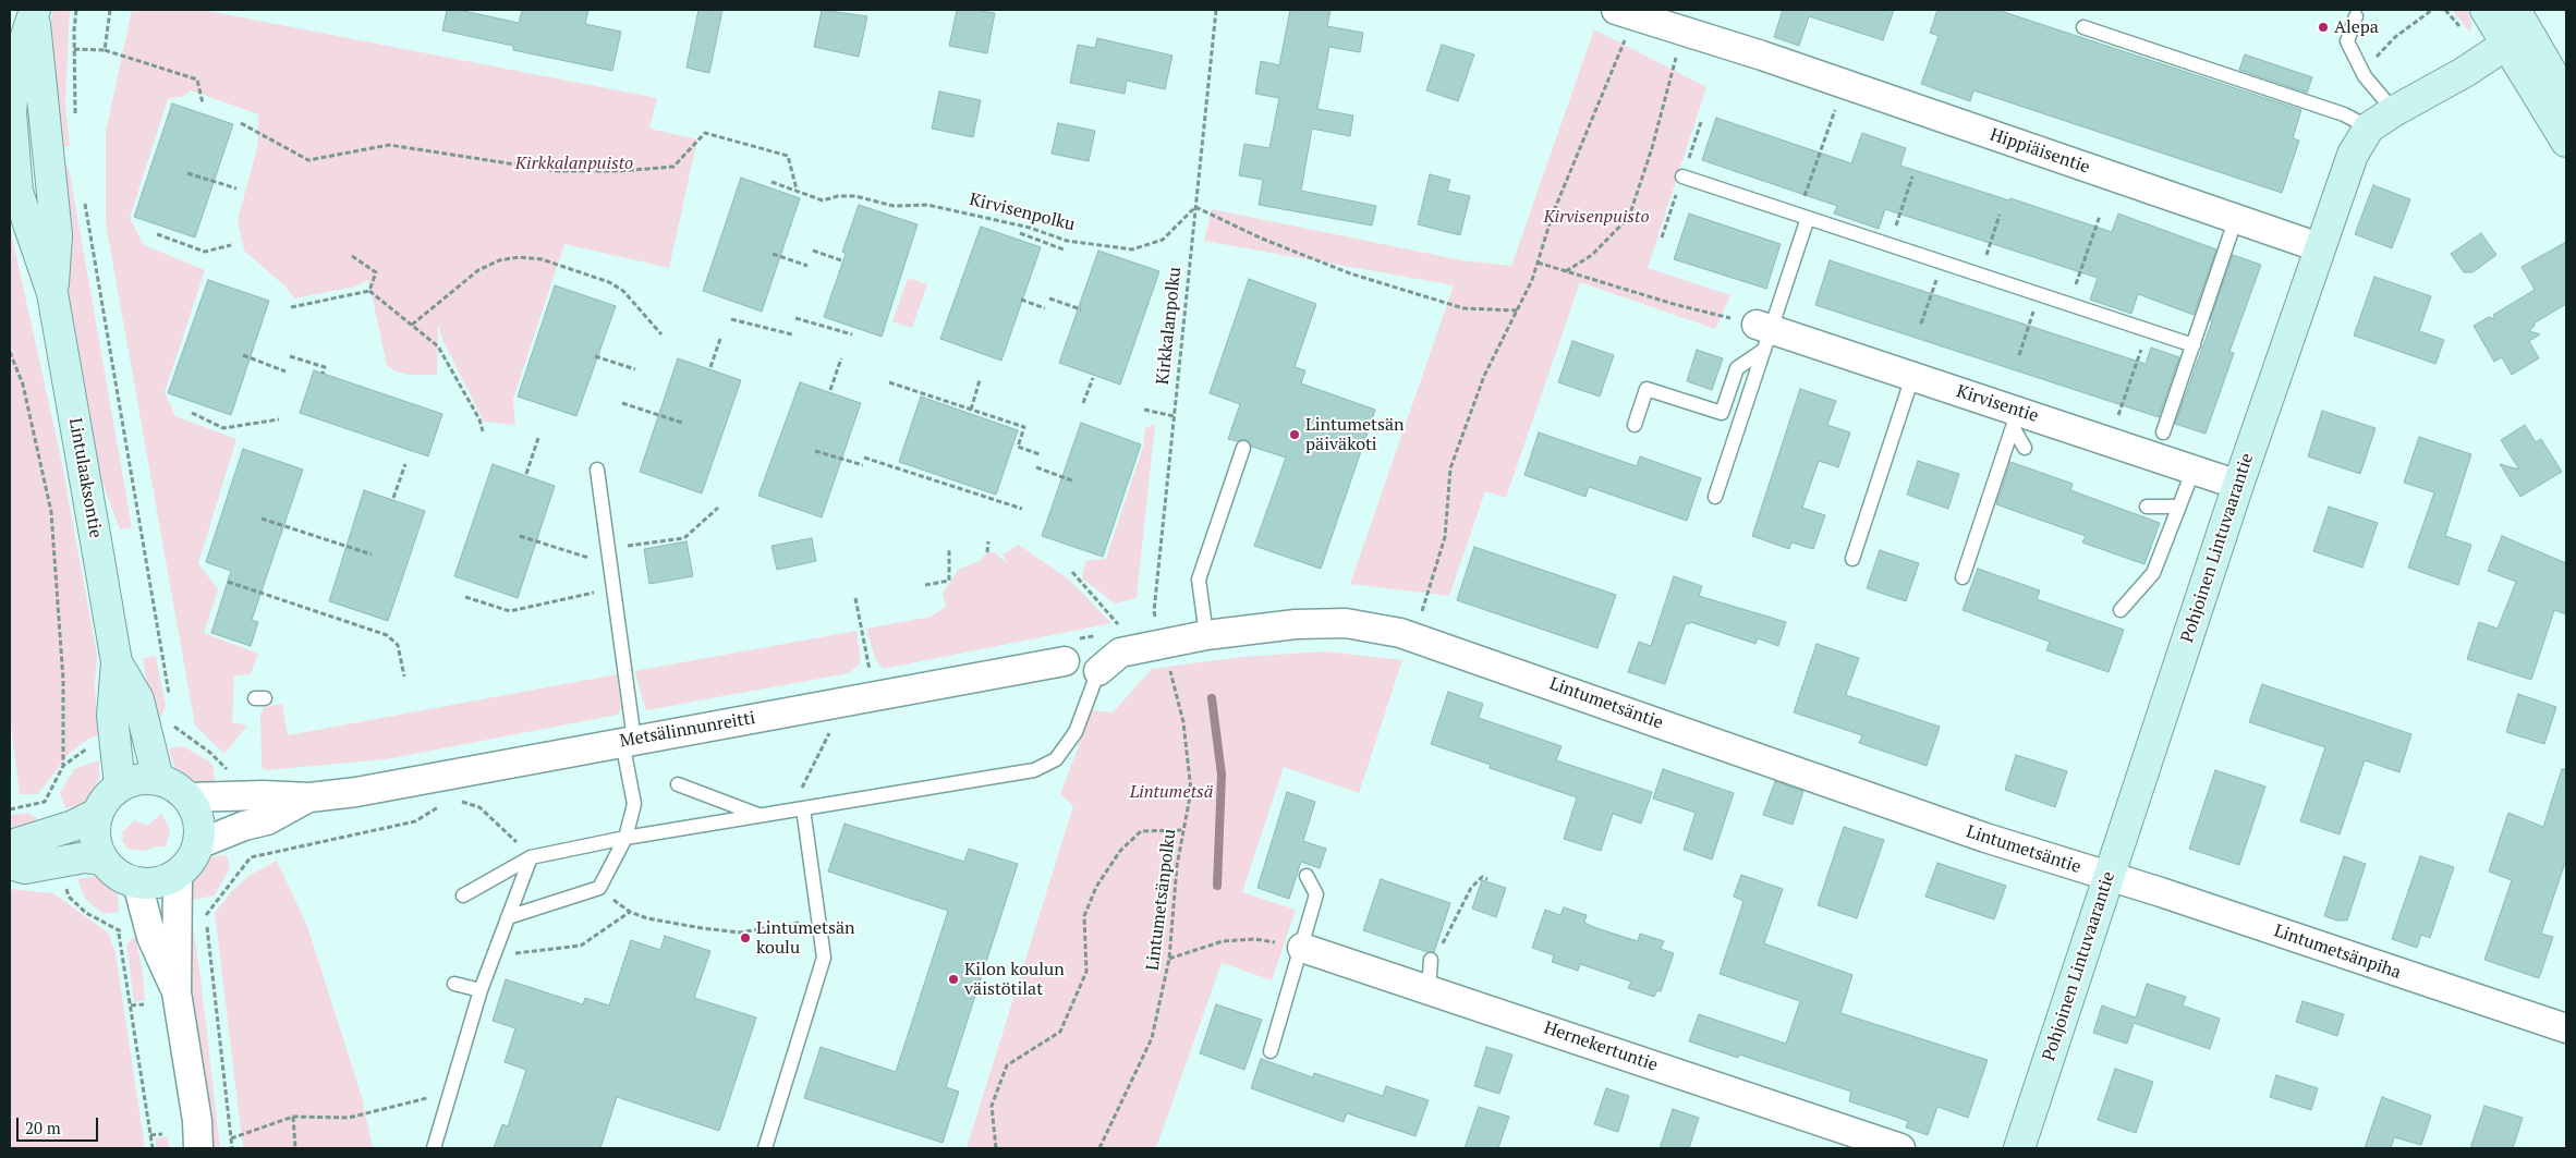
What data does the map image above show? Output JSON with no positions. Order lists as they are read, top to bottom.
{
  "streets": {
    "street": [
      "Hippiäisentie",
      "Kirvisentie",
      "Lintulaaksontie",
      "Pohjoinen Lintuvaarantie",
      "Lintumetsäntie",
      "Metsälinnunreitti",
      "Lintumetsänpiha",
      "Hernekertuntie"
    ],
    "path": ["Kirvisenpolku", "Kirkkalanpolku", "Lintumetsänpolku"]
  },
  "crossings": [
    ["Hippiäisentie", "Pohjoinen Lintuvaarantie"],
    ["Kirvisenpolku", "Kirkkalanpolku"],
    ["Kirkkalanpolku", "Lintumetsäntie"],
    ["Kirkkalanpolku", "Lintumetsänpolku"],
    ["Kirvisentie", "Pohjoinen Lintuvaarantie"],
    ["Lintulaaksontie", "Metsälinnunreitti"],
    ["Pohjoinen Lintuvaarantie", "Lintumetsäntie"],
    ["Pohjoinen Lintuvaarantie", "Lintumetsänpiha"],
    ["Lintumetsäntie", "Lintumetsänpolku"],
    ["Lintumetsäntie", "Lintumetsänpiha"]
  ],
  "parks": ["Kirkkalanpuisto", "Kirvisenpuisto", "Lintumetsä"],
  "places": [
    "Alepa",
    "Lintumetsän päiväkoti",
    "Lintumetsän koulu",
    "Kilon koulun väistötilat"
  ],
  "scale_bar": "20 m"
}
